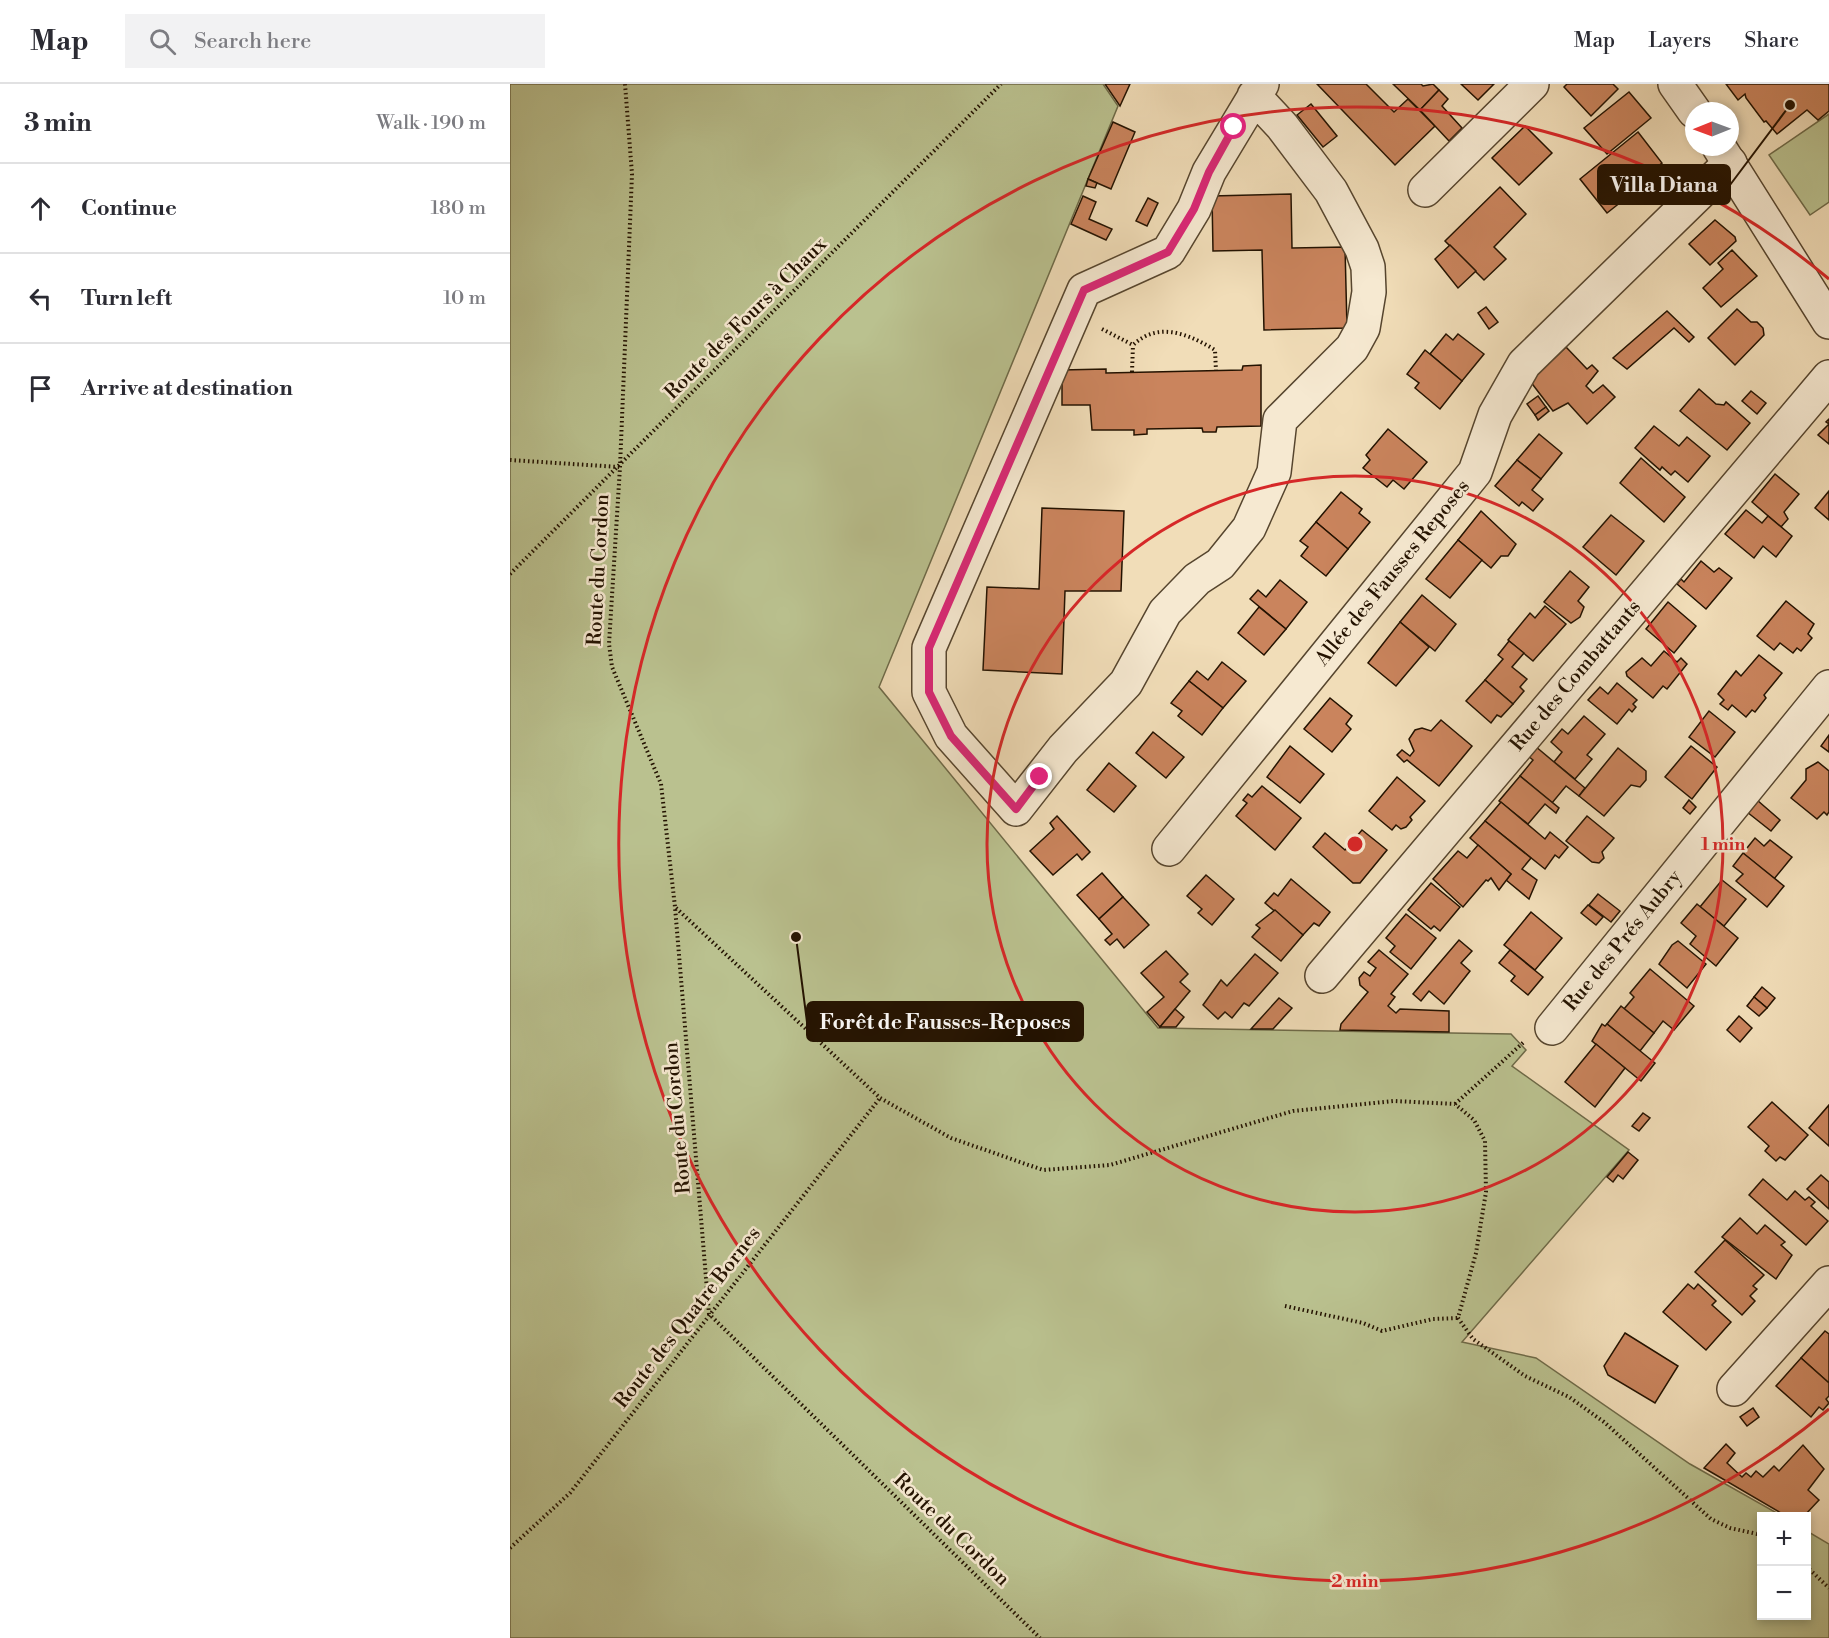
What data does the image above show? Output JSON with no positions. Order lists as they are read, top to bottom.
{
  "streets": {
    "street": ["Allée des Fausses Reposes", "Rue des Combattants", "Rue des Prés Aubry"],
    "path": ["Route des Fours à Chaux", "Route du Cordon", "Route des Quatre Bornes"]
  },
  "crossings": [
    ["Route des Fours à Chaux", "Route du Cordon"],
    ["Route du Cordon", "Route des Quatre Bornes"]
  ],
  "places": ["Villa Diana", "Forêt de Fausses-Reposes"],
  "north": "left",
  "page": {
    "header": "Map",
    "search": "Search here",
    "nav": ["Map", "Layers", "Share"],
    "heading": ["3 min", "Walk · 190 m"],
    "list": [
      ["Continue", "180 m"],
      ["Turn left", "10 m"],
      "Arrive at destination"
    ],
    "map_buttons": ["+", "−"]
  },
  "rings": ["1 min", "2 min"]
}
